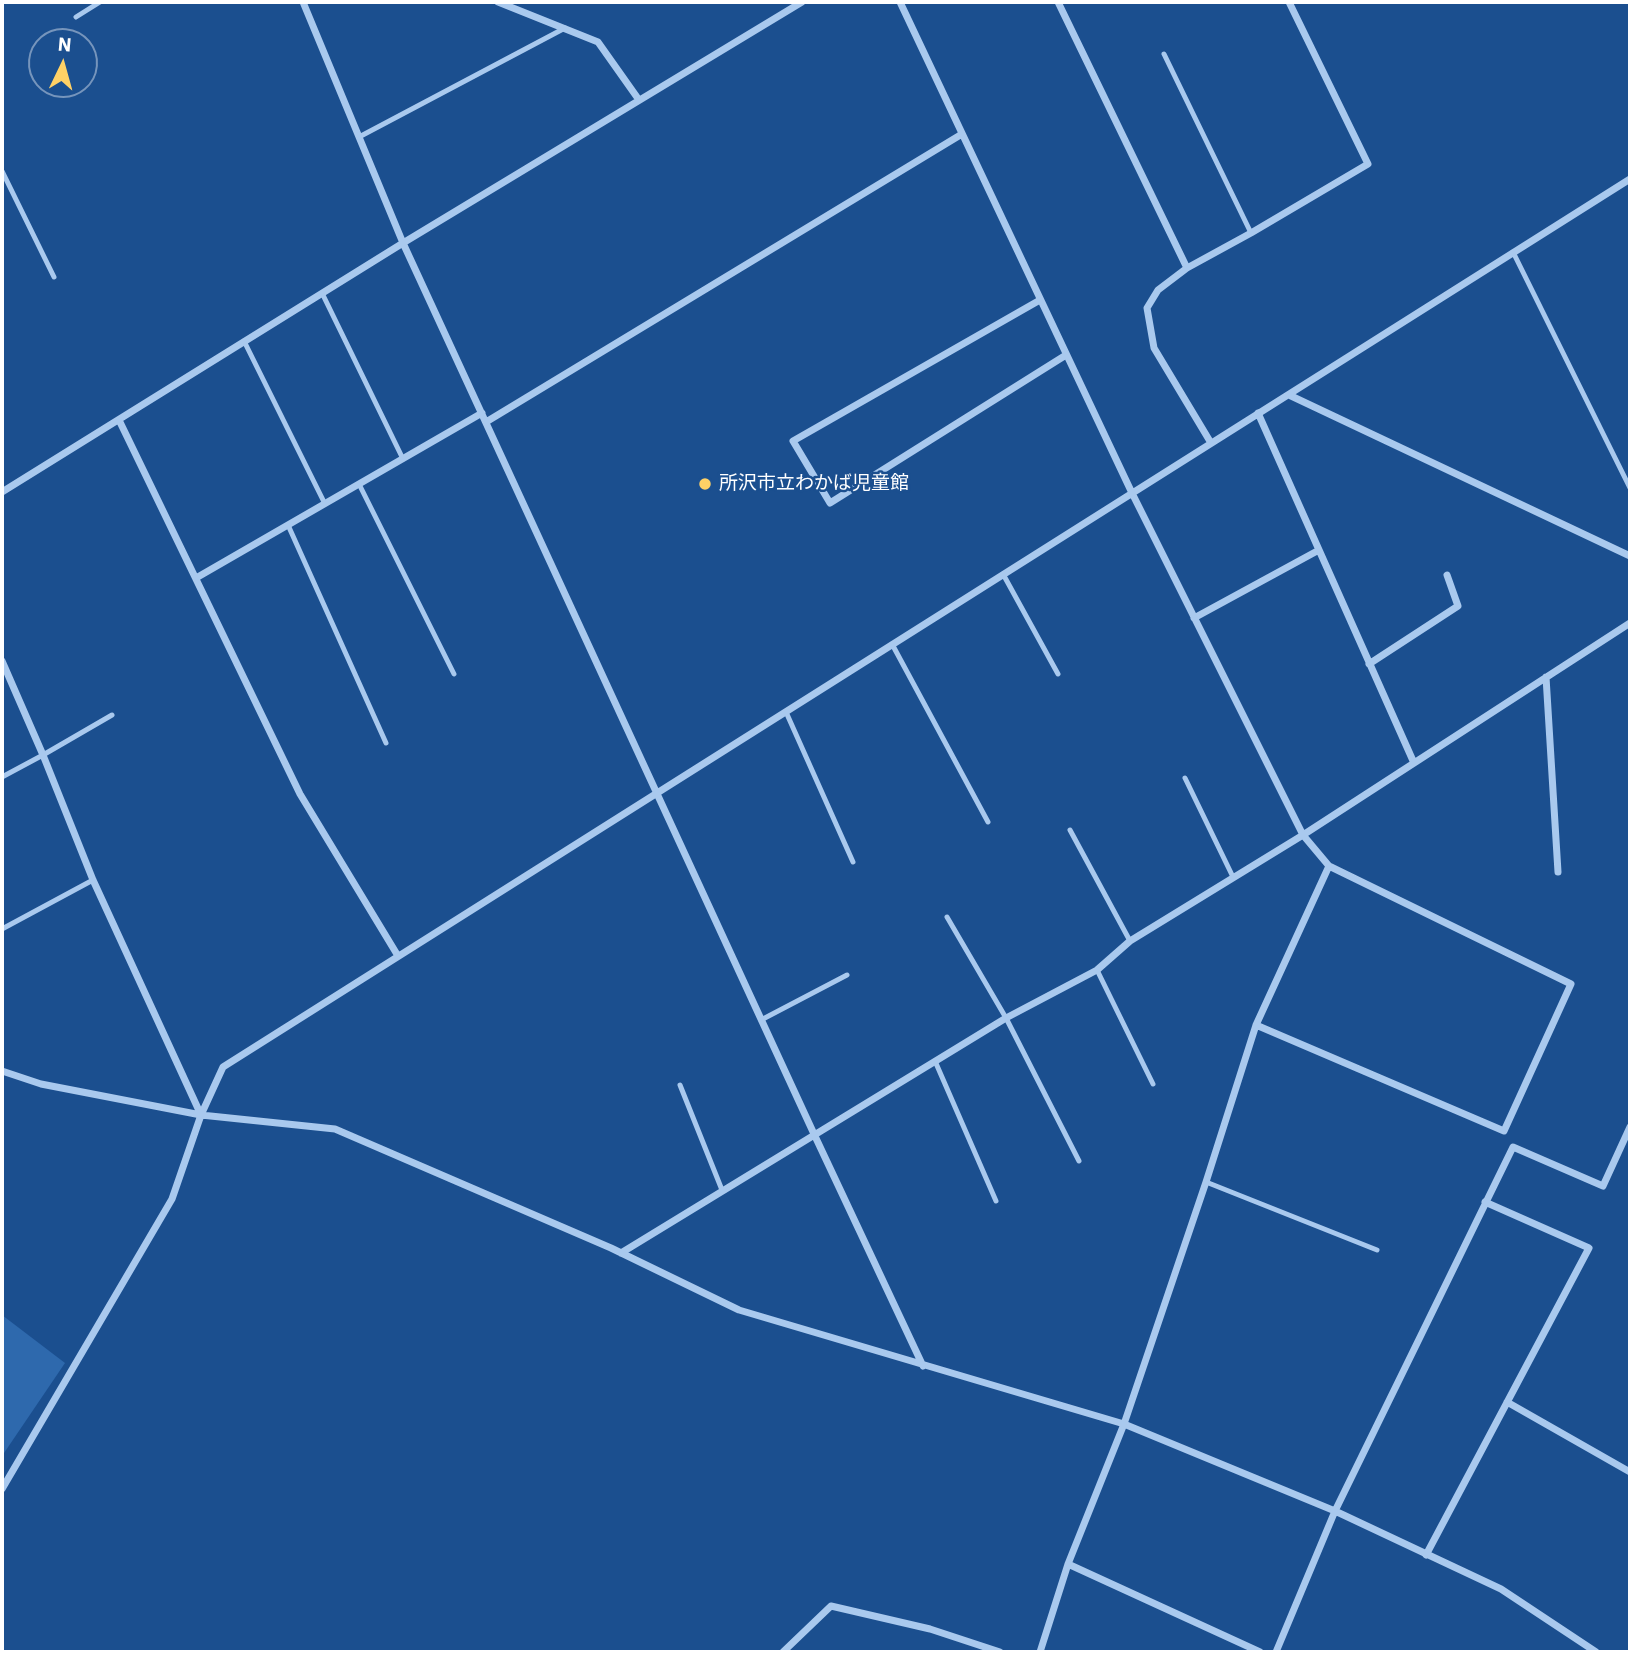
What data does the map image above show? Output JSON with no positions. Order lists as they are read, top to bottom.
{
  "places": ["所沢市立わかば児童館"],
  "north": "top"
}
